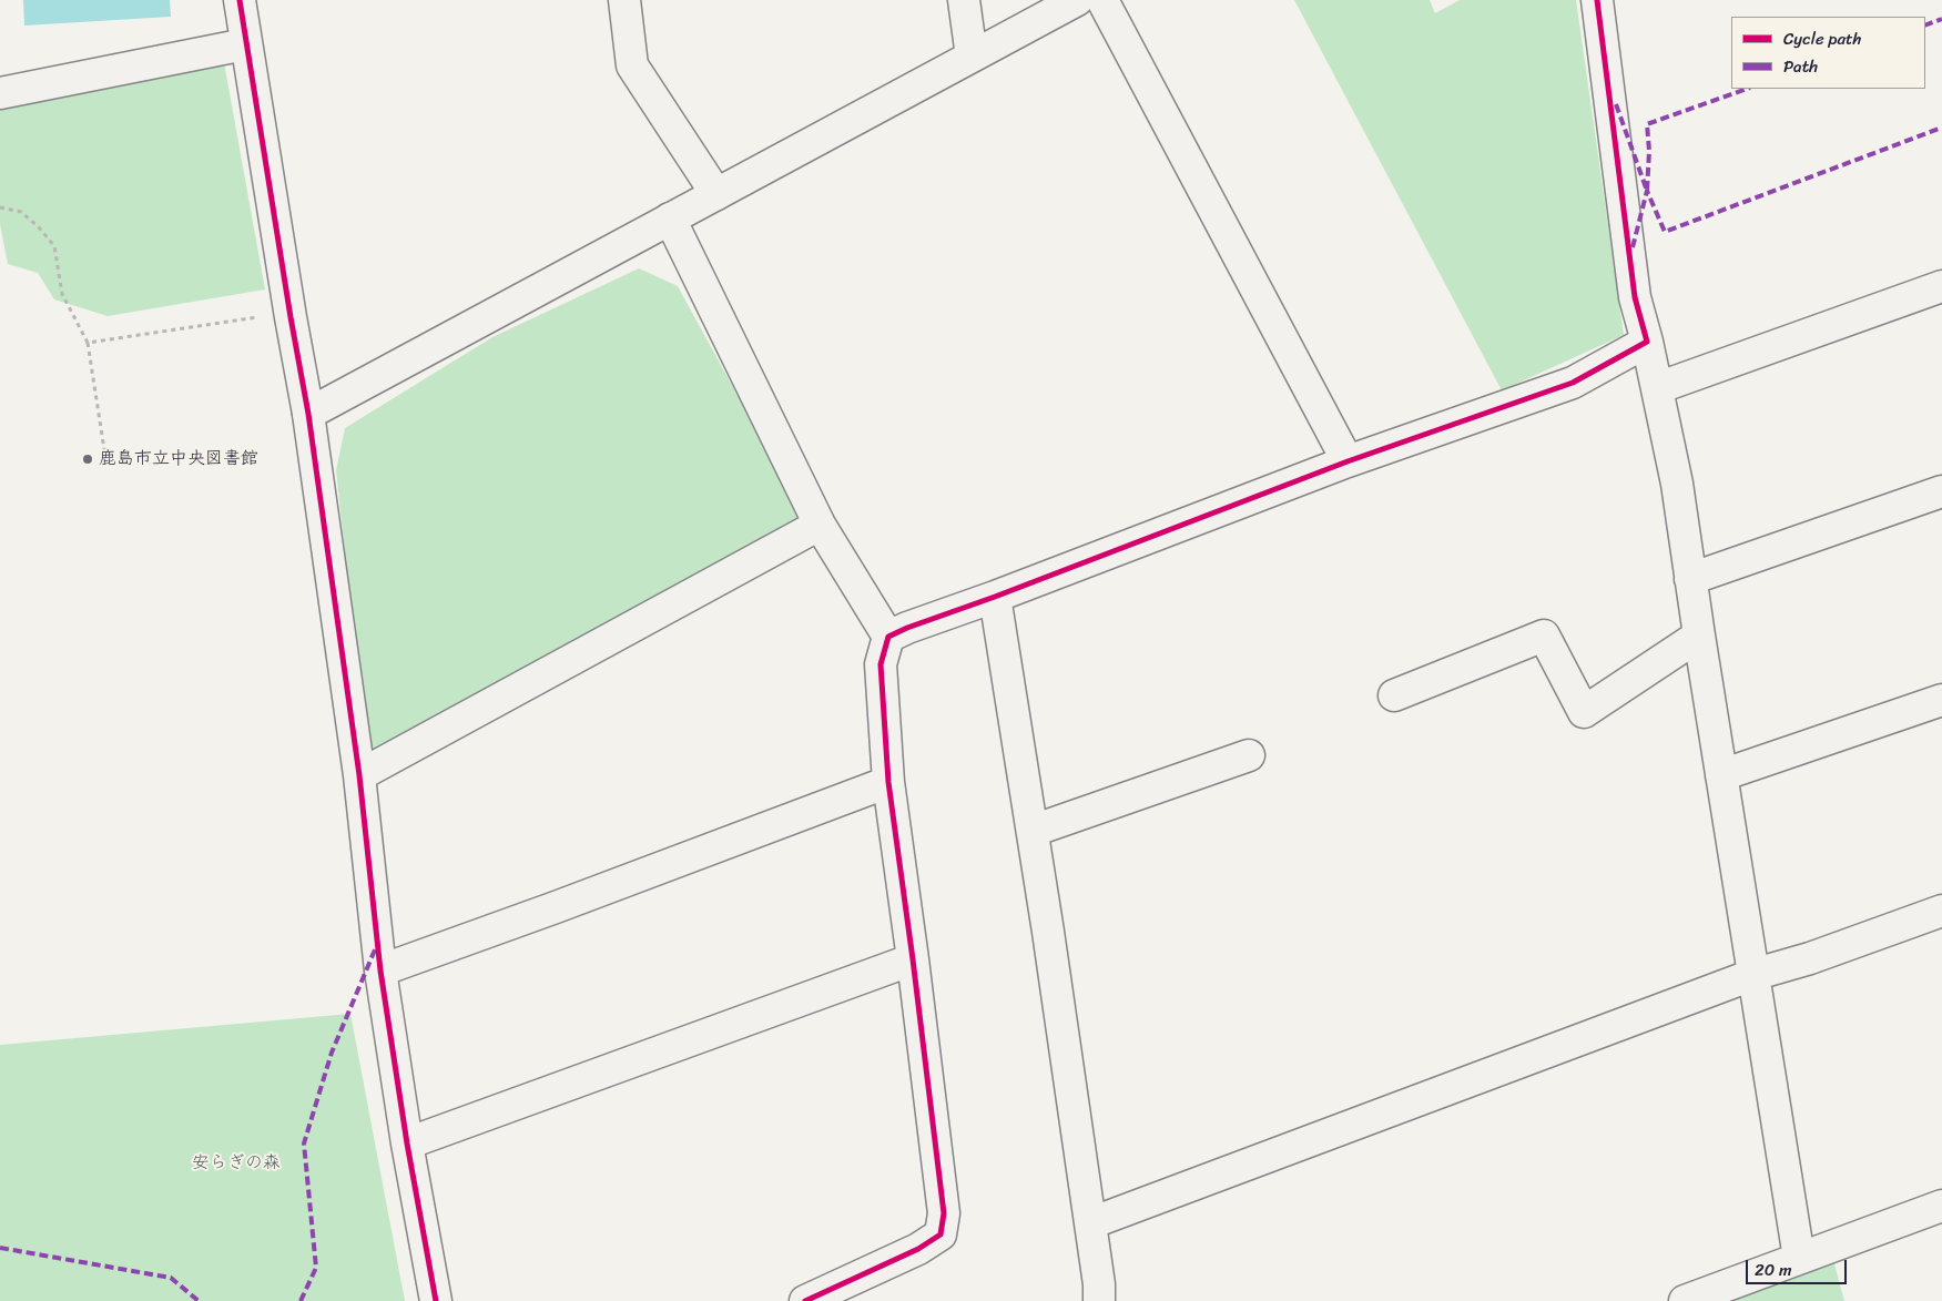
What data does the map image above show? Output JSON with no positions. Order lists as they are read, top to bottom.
{
  "parks": ["安らぎの森"],
  "places": ["鹿島市立中央図書館"],
  "legend": ["Cycle path", "Path"],
  "scale_bar": "20 m"
}
